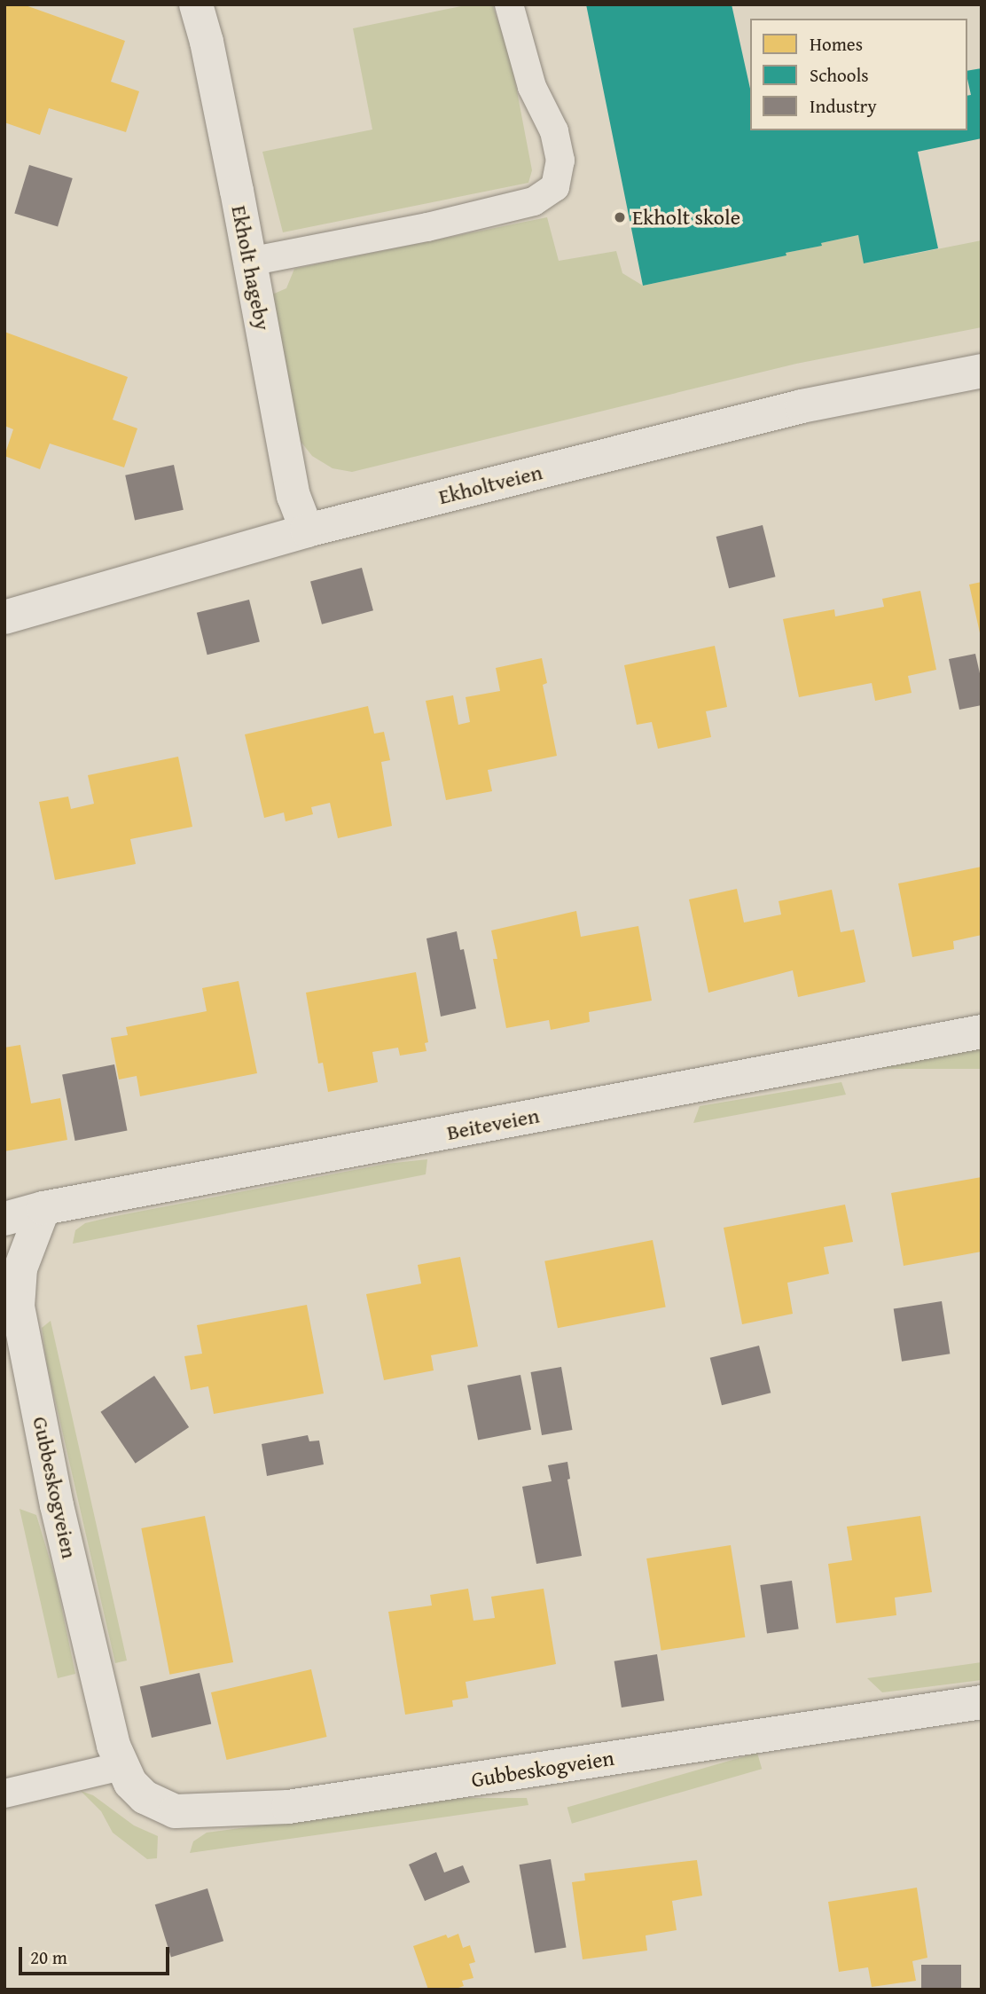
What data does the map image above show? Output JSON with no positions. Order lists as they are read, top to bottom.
{
  "streets": {
    "street": [
      "Ekholt hageby",
      "Ekholtveien",
      "Beiteveien",
      "Gubbeskogveien"
    ]
  },
  "crossings": [
    ["Ekholt hageby", "Ekholtveien"],
    ["Beiteveien", "Gubbeskogveien"]
  ],
  "places": ["Ekholt skole"],
  "legend": ["Homes", "Schools", "Industry"],
  "scale_bar": "20 m"
}
